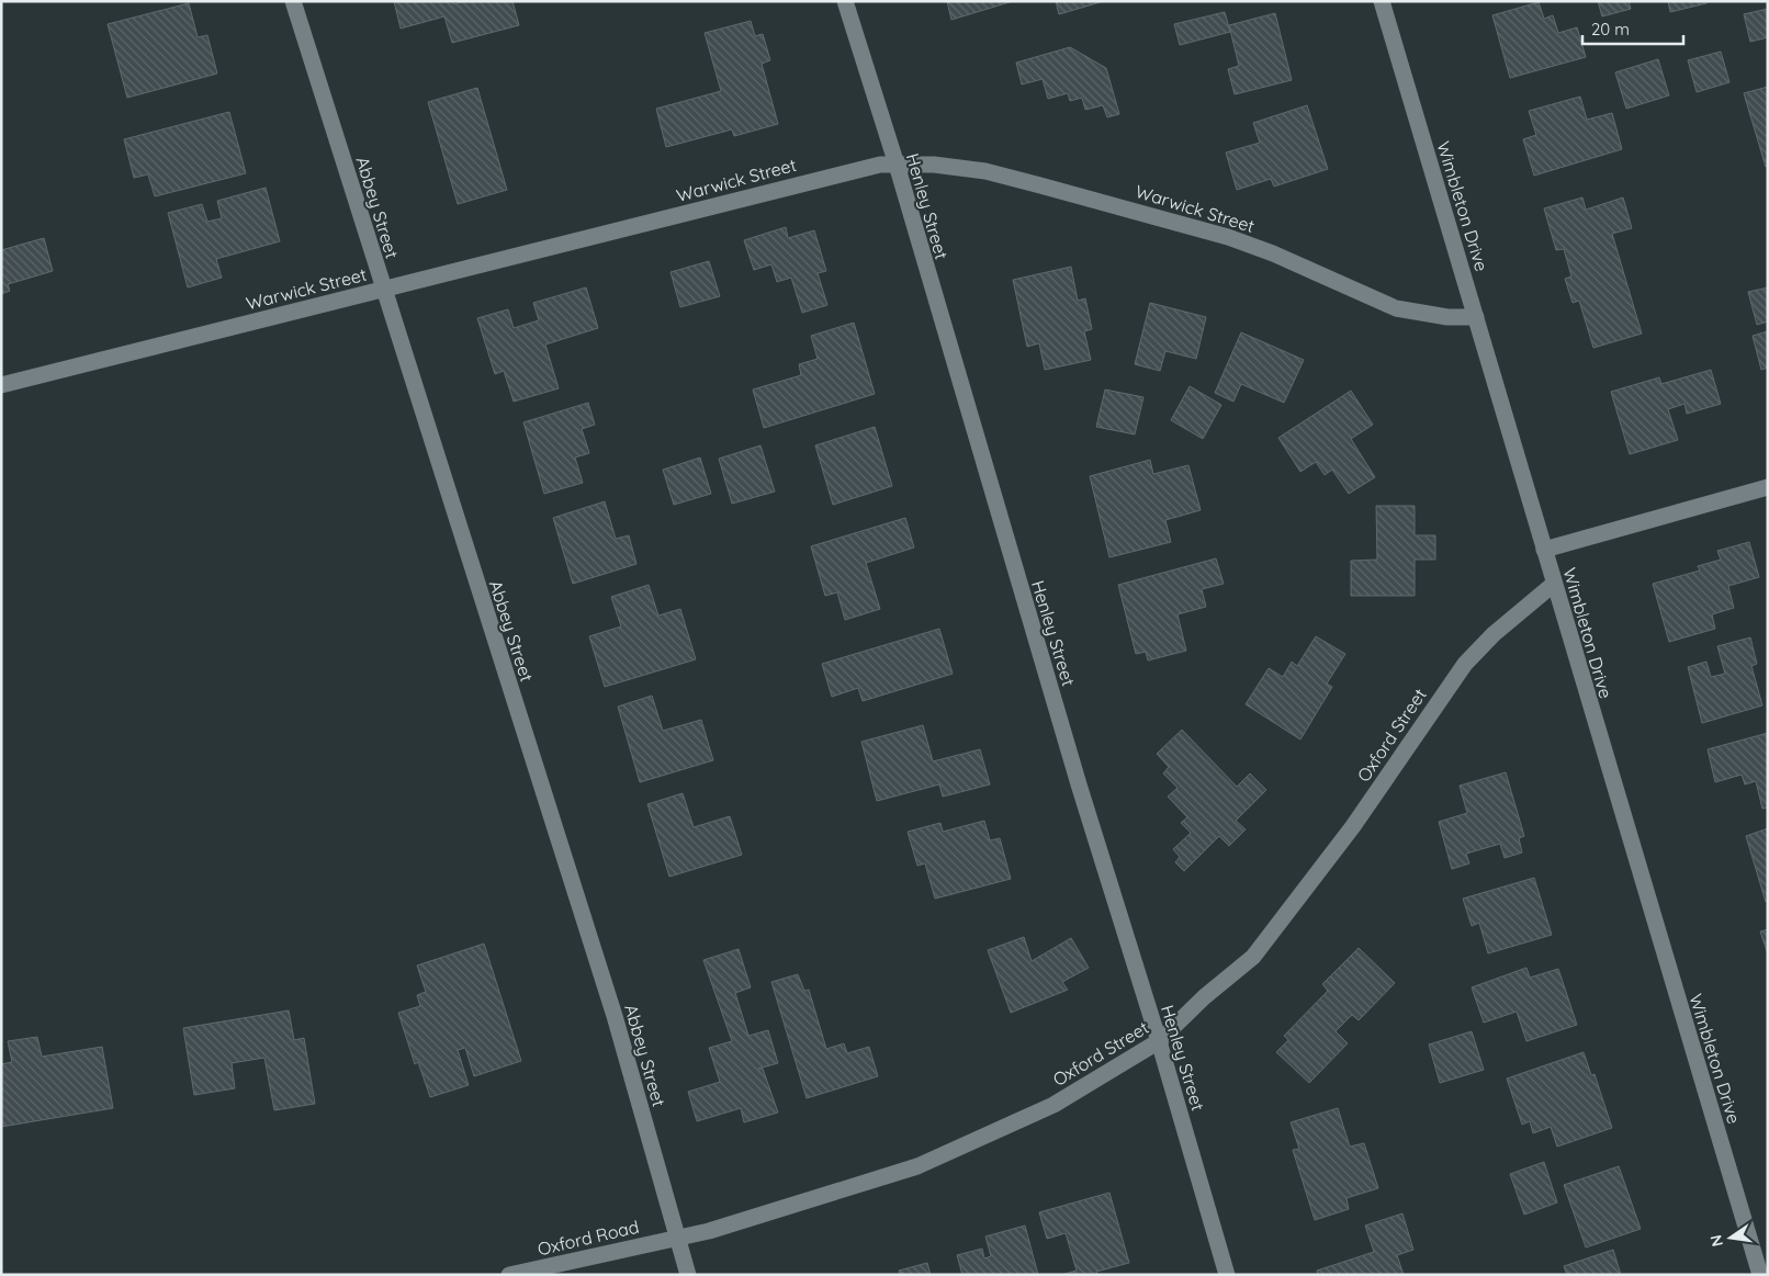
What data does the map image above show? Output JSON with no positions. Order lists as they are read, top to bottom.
{
  "streets": {
    "street": [
      "Warwick Street",
      "Henley Street",
      "Wimbleton Drive",
      "Abbey Street",
      "Oxford Street",
      "Oxford Road"
    ]
  },
  "crossings": [
    ["Warwick Street", "Henley Street"],
    ["Warwick Street", "Wimbleton Drive"],
    ["Warwick Street", "Abbey Street"],
    ["Henley Street", "Oxford Street"],
    ["Wimbleton Drive", "Oxford Street"],
    ["Abbey Street", "Oxford Street"],
    ["Abbey Street", "Oxford Road"],
    ["Oxford Street", "Oxford Road"]
  ],
  "scale_bar": "20 m",
  "north": "left"
}
